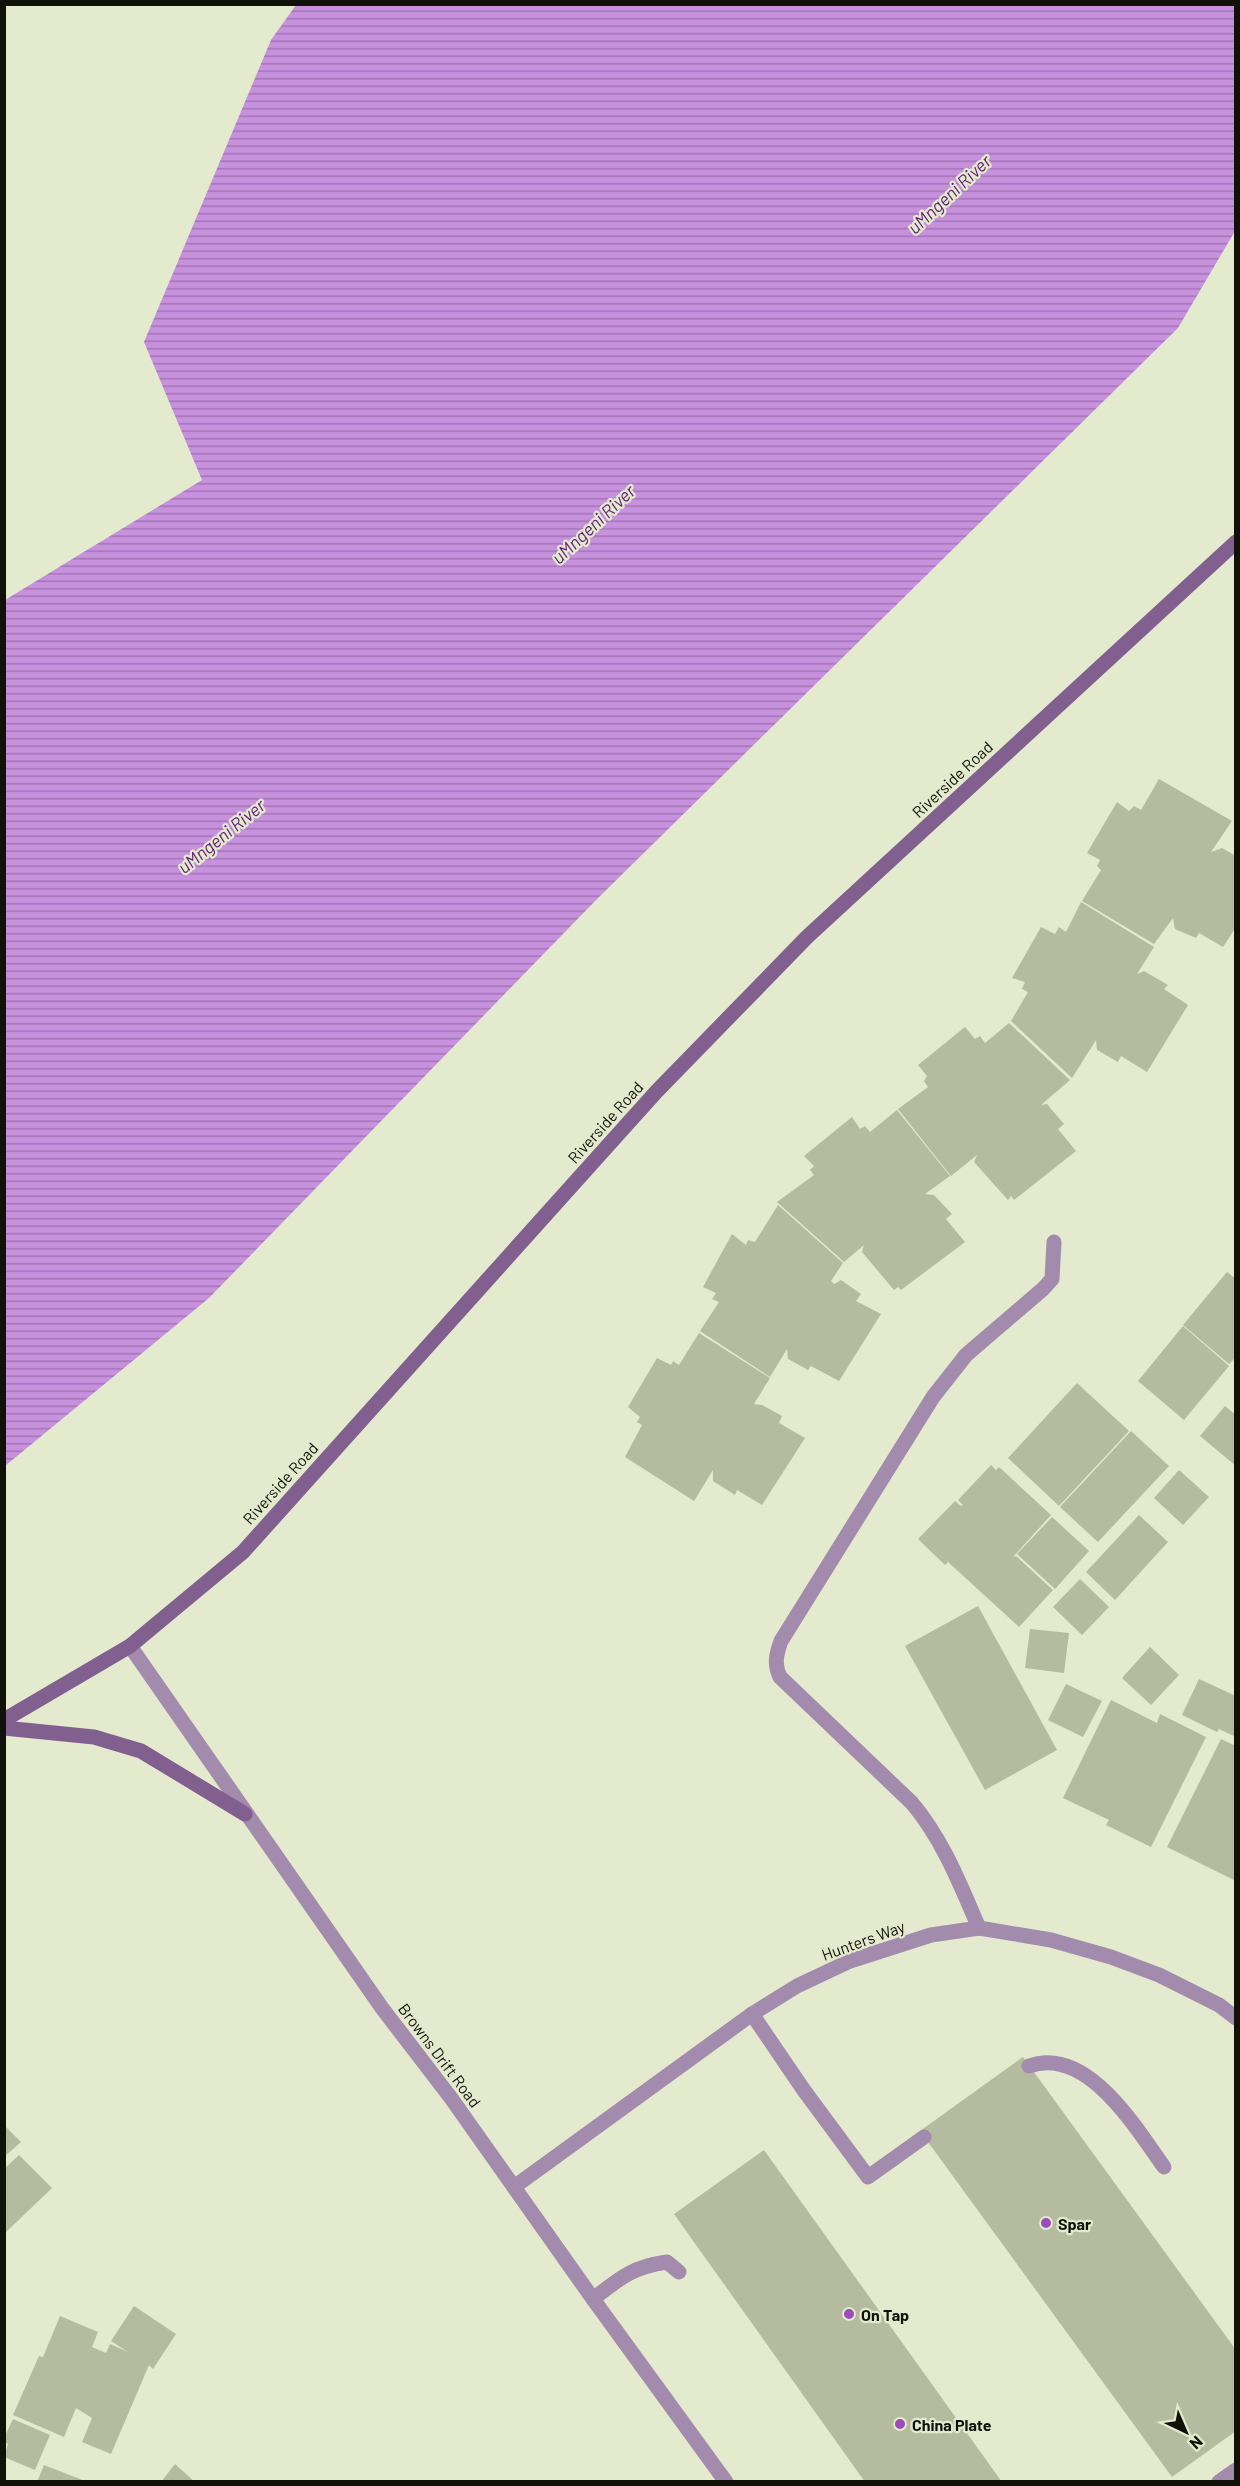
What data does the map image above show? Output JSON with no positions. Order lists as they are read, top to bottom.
{
  "streets": {
    "main road": ["Riverside Road"],
    "street": ["Hunters Way", "Browns Drift Road"]
  },
  "crossings": [
    ["Riverside Road", "Browns Drift Road"],
    ["Hunters Way", "Browns Drift Road"]
  ],
  "water": ["uMngeni River"],
  "places": ["Spar", "On Tap", "China Plate"],
  "north": "bottom right"
}
